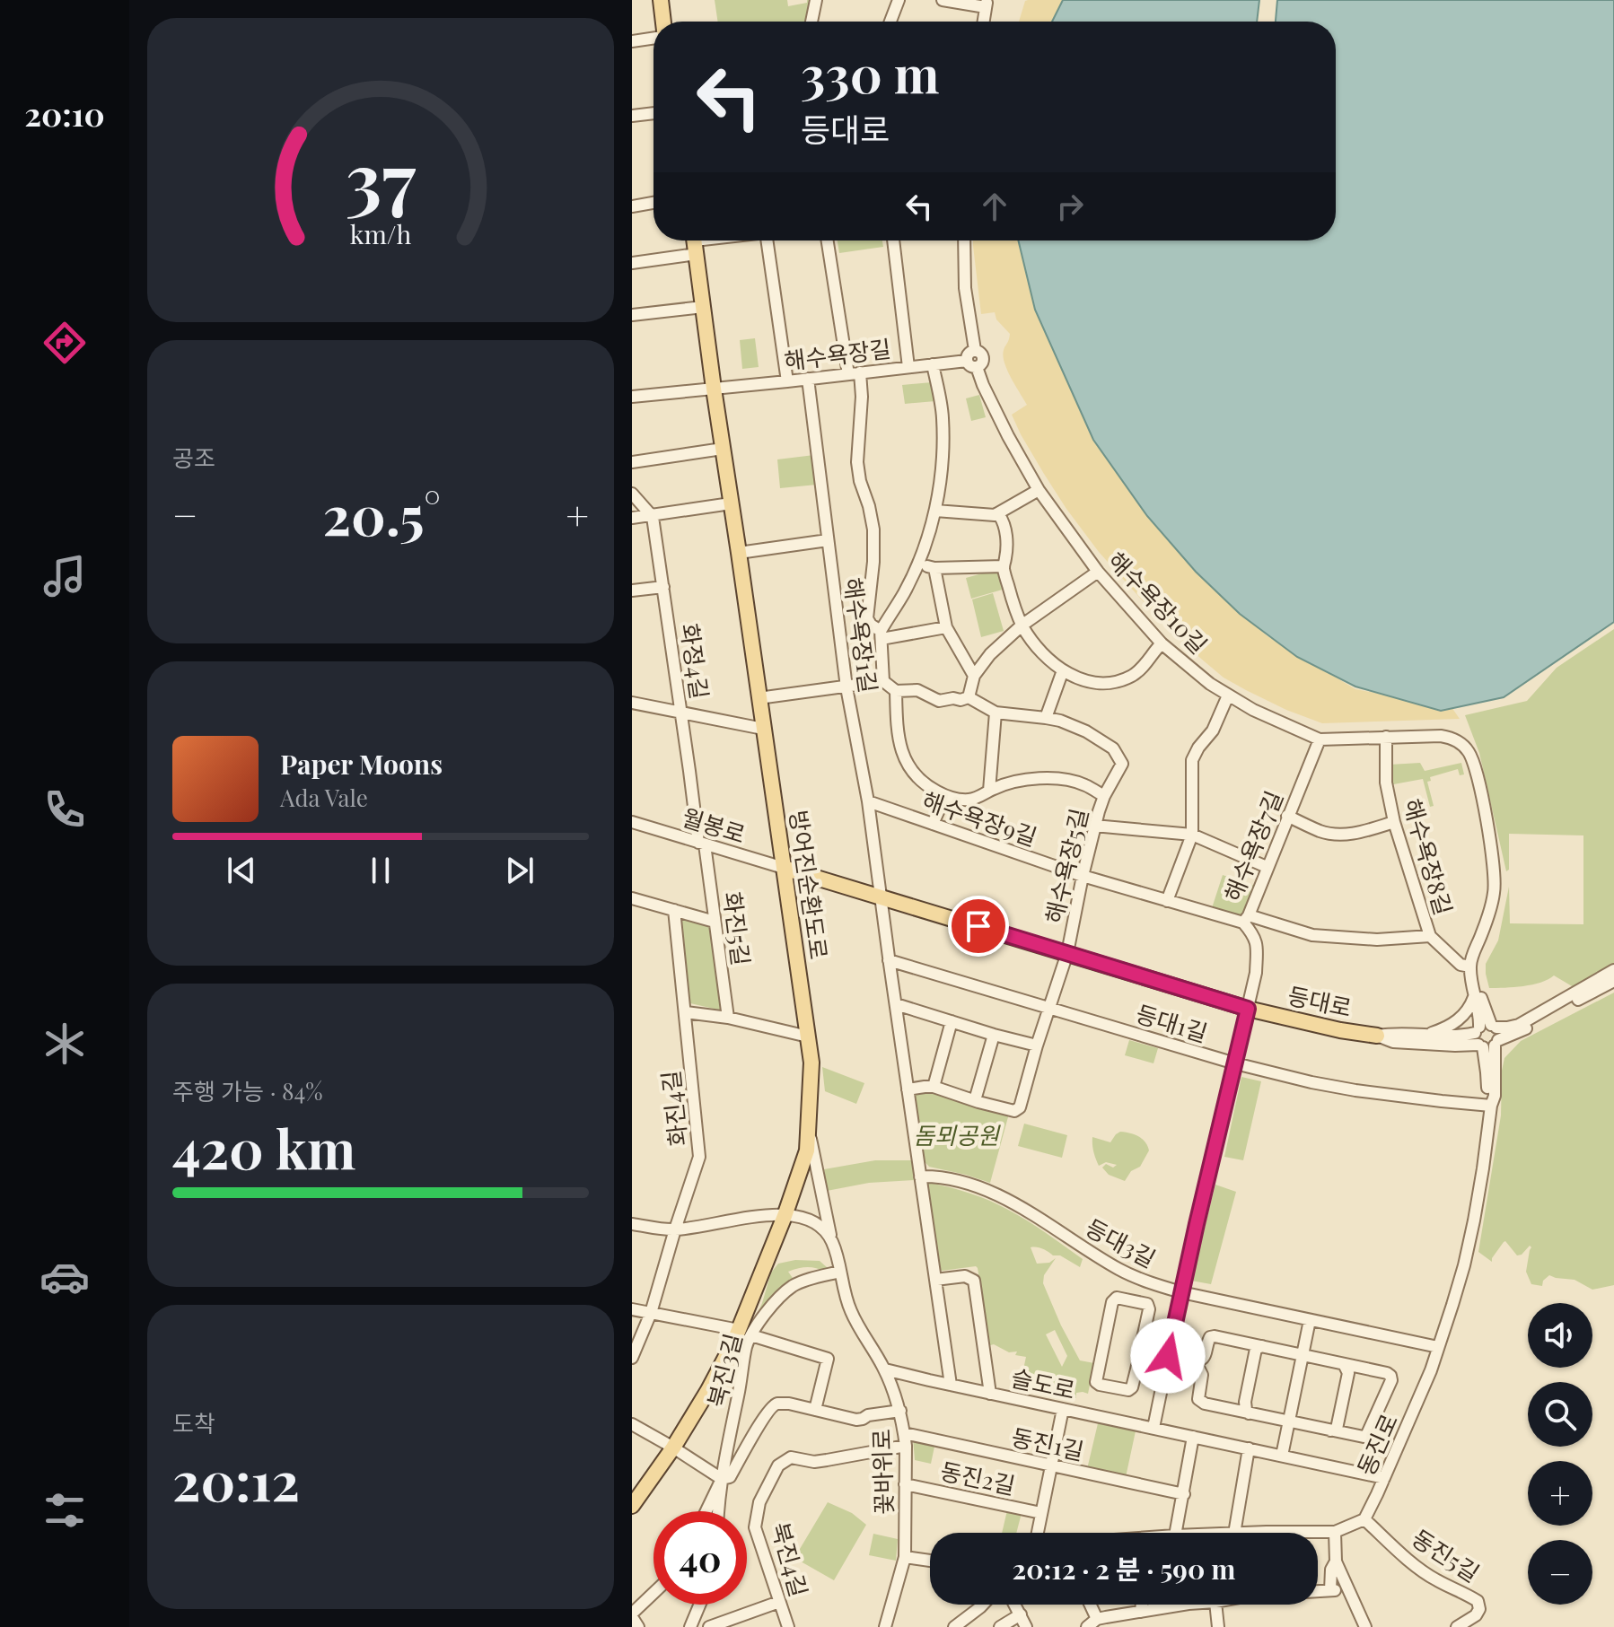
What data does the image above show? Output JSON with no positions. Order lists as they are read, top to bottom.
{
  "streets": {
    "main road": ["방어진순환도로", "등대로"],
    "street": [
      "해수욕장길",
      "해수욕장10길",
      "해수욕장1길",
      "화정4길",
      "해수욕장9길",
      "월봉로",
      "해수욕장7길",
      "해수욕장8길",
      "해수욕장5길",
      "화진5길",
      "등대1길",
      "화진4길",
      "등대3길",
      "북진3길",
      "슬도로",
      "동진1길",
      "동진로",
      "꽃바위로",
      "동진2길",
      "동진5길",
      "북진4길"
    ]
  },
  "crossings": [
    ["해수욕장길", "해수욕장10길"],
    ["해수욕장길", "해수욕장1길"],
    ["해수욕장길", "방어진순환도로"],
    ["해수욕장10길", "해수욕장7길"],
    ["해수욕장10길", "해수욕장8길"],
    ["해수욕장1길", "해수욕장9길"],
    ["해수욕장1길", "등대로"],
    ["화정4길", "월봉로"],
    ["화정4길", "화진5길"],
    ["해수욕장9길", "해수욕장7길"],
    ["해수욕장9길", "해수욕장8길"],
    ["해수욕장9길", "해수욕장5길"],
    ["월봉로", "방어진순환도로"],
    ["월봉로", "화진5길"],
    ["월봉로", "등대로"],
    ["해수욕장7길", "등대로"],
    ["해수욕장7길", "등대1길"],
    ["해수욕장7길", "등대3길"],
    ["해수욕장7길", "슬도로"],
    ["해수욕장5길", "등대로"],
    ["해수욕장5길", "등대1길"],
    ["방어진순환도로", "등대로"],
    ["방어진순환도로", "북진3길"],
    ["방어진순환도로", "꽃바위로"],
    ["등대1길", "동진로"],
    ["등대3길", "동진로"],
    ["북진3길", "꽃바위로"],
    ["슬도로", "동진로"],
    ["슬도로", "꽃바위로"],
    ["동진1길", "꽃바위로"],
    ["동진로", "동진5길"],
    ["꽃바위로", "동진2길"],
    ["꽃바위로", "북진4길"]
  ],
  "parks": ["돔뫼공원"],
  "page": {
    "tabs": "20:10",
    "turn": ["330 m", "등대로"],
    "tile": [
      "공조",
      ["주행 가능 · 84%", "420 km"],
      ["도착", "20:12"]
    ],
    "heat": ["−", "20.5°", "+"],
    "song": ["Paper Moons", "Ada Vale"],
    "map_buttons": ["+", "−"],
    "limit": "40",
    "trip": "20:12 · 2 분 · 590 m",
    "gauge": ["37", "km/h"]
  }
}
